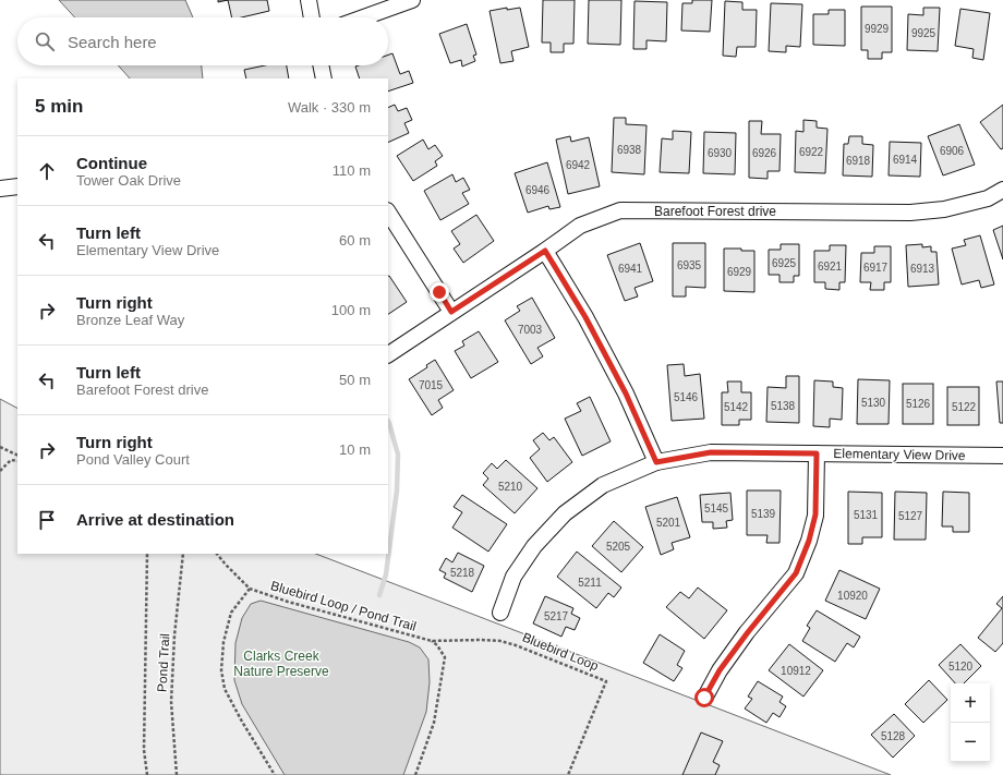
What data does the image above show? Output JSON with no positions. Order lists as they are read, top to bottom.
{
  "streets": {
    "street": ["Barefoot Forest drive", "Elementary View Drive"],
    "path": ["Bluebird Loop / Pond Trail", "Bluebird Loop", "Pond Trail"]
  },
  "crossings": [
    ["Bluebird Loop / Pond Trail", "Bluebird Loop"]
  ],
  "parks": ["Clarks Creek Nature Preserve"],
  "house_numbers": [
    "9929",
    "9925",
    "6938",
    "6906",
    "6922",
    "6930",
    "6926",
    "6914",
    "6918",
    "6942",
    "6946",
    "6925",
    "6935",
    "6921",
    "6917",
    "6941",
    "6913",
    "6929",
    "7003",
    "7015",
    "5146",
    "5130",
    "5126",
    "5138",
    "5142",
    "5122",
    "5210",
    "5145",
    "5139",
    "5131",
    "5127",
    "5201",
    "5205",
    "5218",
    "5211",
    "10920",
    "5217",
    "5120",
    "10912",
    "5128"
  ],
  "page": {
    "search": "Search here",
    "heading": ["5 min", "Walk · 330 m"],
    "list": [
      ["Continue", "Tower Oak Drive", "110 m"],
      ["Turn left", "Elementary View Drive", "60 m"],
      ["Turn right", "Bronze Leaf Way", "100 m"],
      ["Turn left", "Barefoot Forest drive", "50 m"],
      ["Turn right", "Pond Valley Court", "10 m"],
      "Arrive at destination"
    ],
    "map_buttons": ["+", "−"]
  }
}
